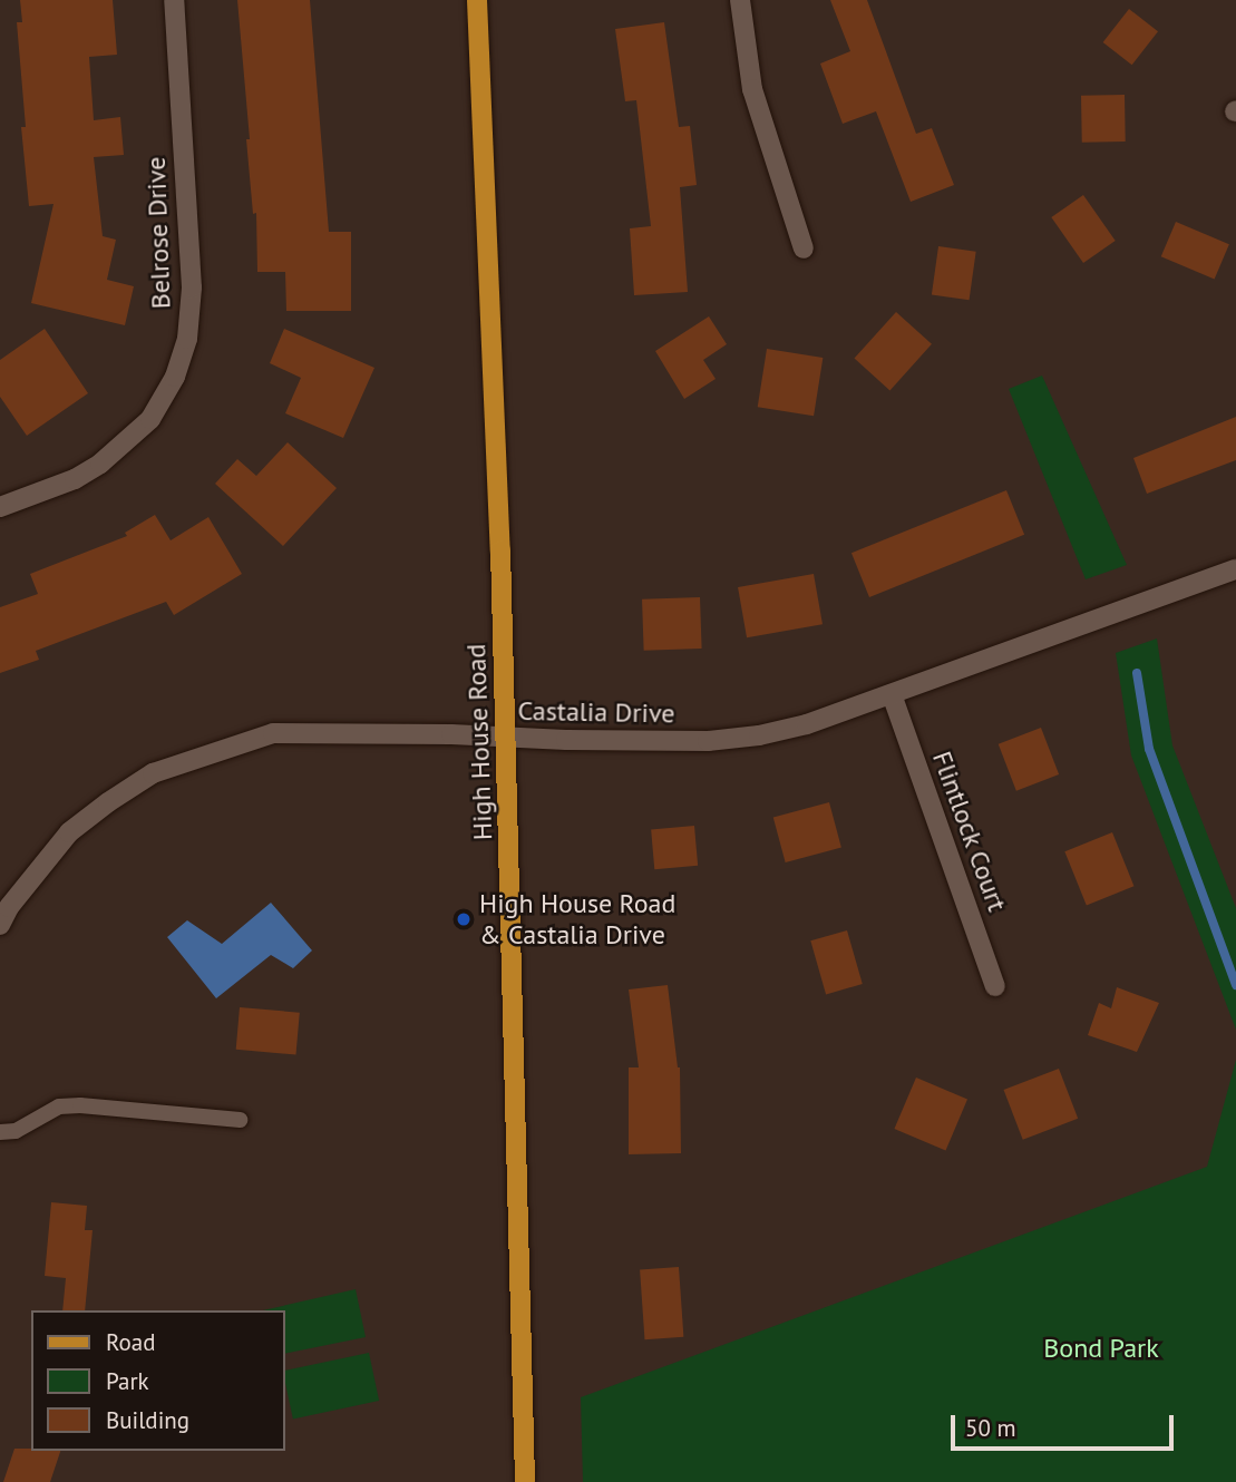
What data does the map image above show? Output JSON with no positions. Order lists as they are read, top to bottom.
{
  "streets": {
    "main road": ["High House Road"],
    "street": ["Belrose Drive", "Castalia Drive", "Flintlock Court"]
  },
  "crossings": [
    ["Castalia Drive", "High House Road"],
    ["Castalia Drive", "Flintlock Court"]
  ],
  "parks": ["Bond Park"],
  "places": ["High House Road & Castalia Drive"],
  "legend": ["Road", "Park", "Building"],
  "scale_bar": "50 m"
}
